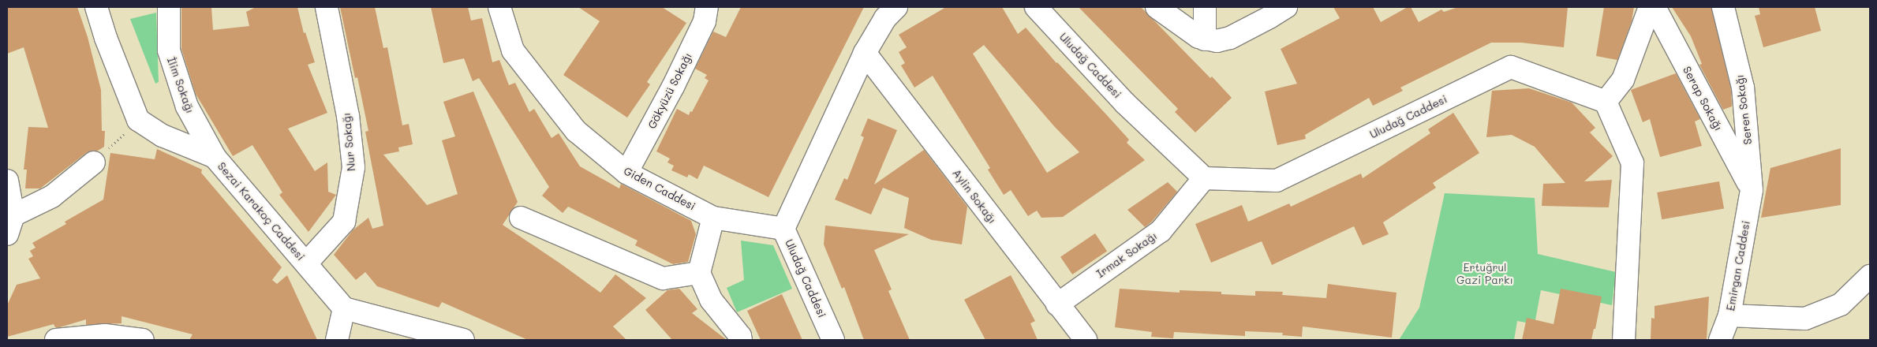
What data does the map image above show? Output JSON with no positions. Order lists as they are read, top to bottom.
{
  "streets": {
    "street": [
      "Uludağ Caddesi",
      "İlim Sokağı",
      "Gökyüzü Sokağı",
      "Serap Sokağı",
      "Seren Sokağı",
      "Nur Sokağı",
      "Giden Caddesi",
      "Aylin Sokağı",
      "Sezai Karakoç Caddesi",
      "Irmak Sokağı",
      "Emirgan Caddesi"
    ]
  },
  "crossings": [
    ["Uludağ Caddesi", "Giden Caddesi"],
    ["Uludağ Caddesi", "Aylin Sokağı"],
    ["Uludağ Caddesi", "Irmak Sokağı"],
    ["İlim Sokağı", "Sezai Karakoç Caddesi"],
    ["Gökyüzü Sokağı", "Giden Caddesi"],
    ["Serap Sokağı", "Seren Sokağı"],
    ["Serap Sokağı", "Emirgan Caddesi"],
    ["Seren Sokağı", "Emirgan Caddesi"],
    ["Nur Sokağı", "Sezai Karakoç Caddesi"],
    ["Aylin Sokağı", "Irmak Sokağı"]
  ],
  "parks": ["Ertuğrul Gazi Parkı"]
}
